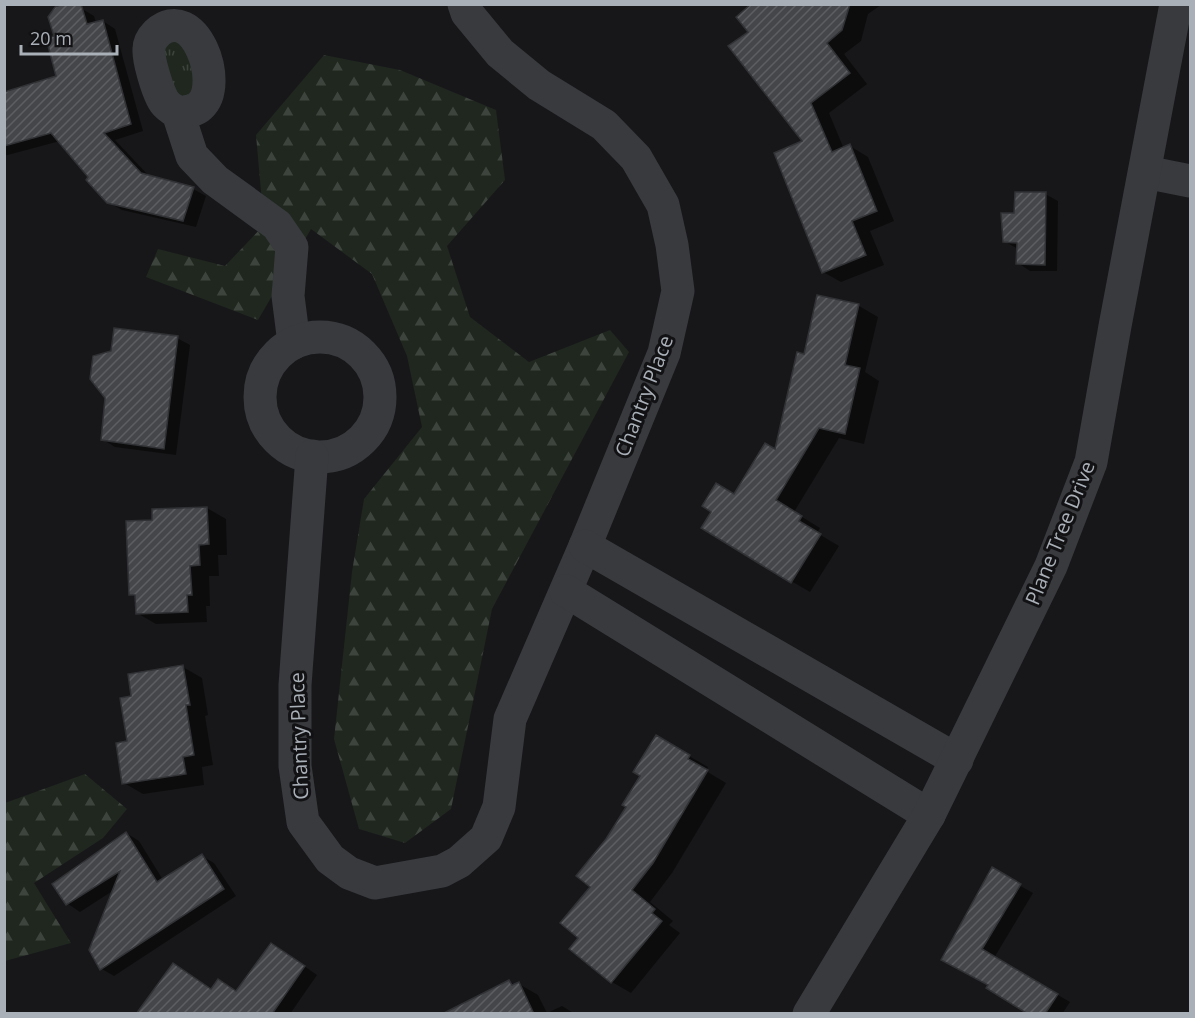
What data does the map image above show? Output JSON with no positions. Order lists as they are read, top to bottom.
{
  "streets": {
    "street": ["Chantry Place", "Plane Tree Drive"]
  },
  "scale_bar": "20 m"
}
